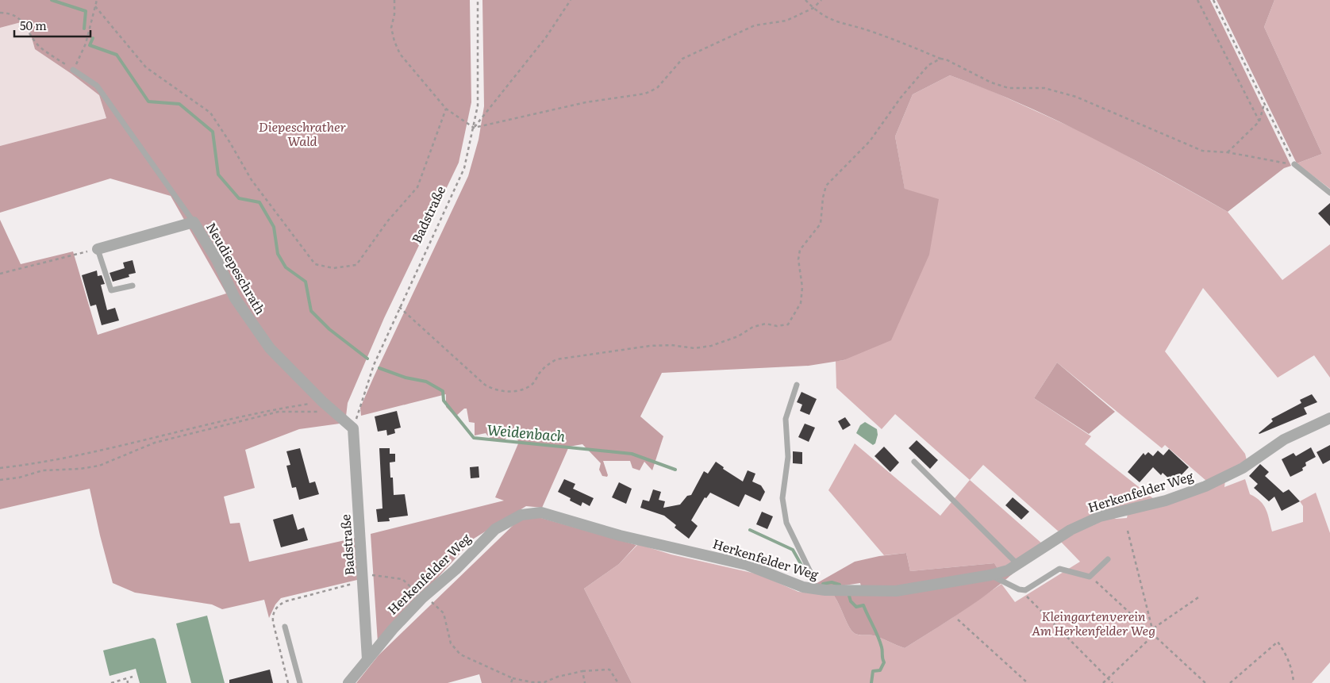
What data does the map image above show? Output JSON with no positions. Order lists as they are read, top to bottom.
{
  "streets": {
    "street": ["Badstraße", "Neudiepeschrath", "Herkenfelder Weg"]
  },
  "crossings": [
    ["Badstraße", "Herkenfelder Weg"]
  ],
  "water": ["Weidenbach"],
  "parks": ["Diepeschrather Wald", "Kleingartenverein Am Herkenfelder Weg"],
  "scale_bar": "50 m"
}
